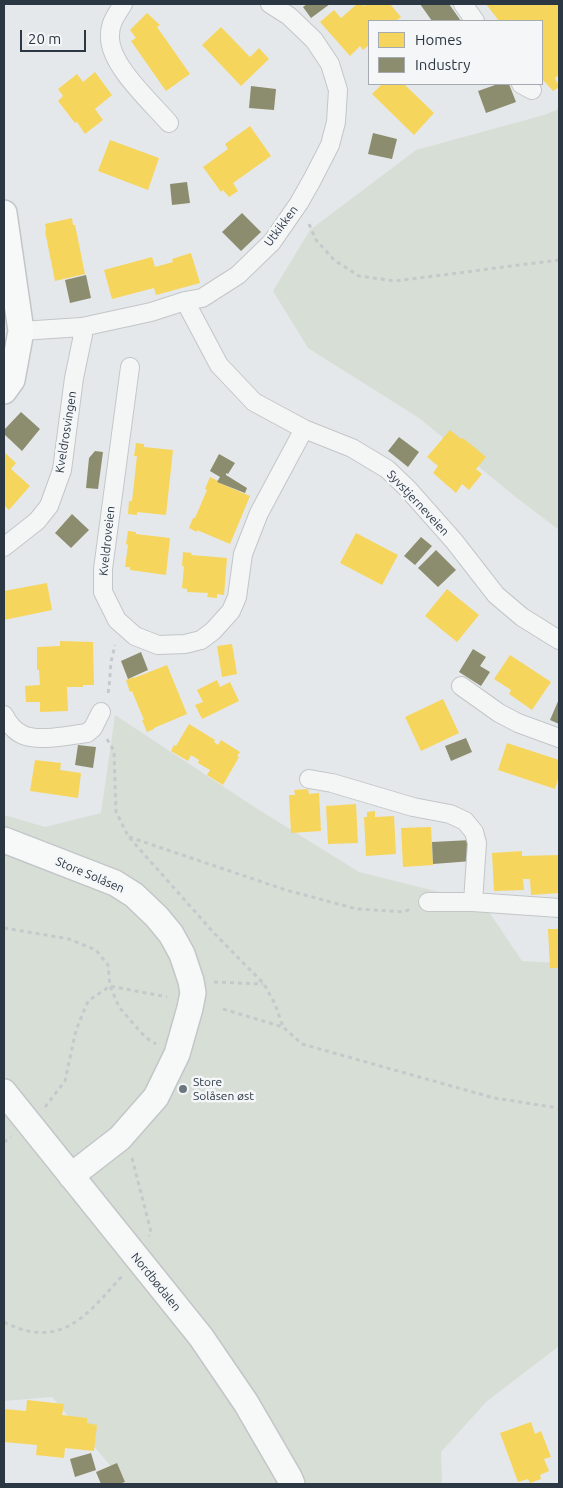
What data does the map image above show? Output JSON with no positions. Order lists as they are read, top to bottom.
{
  "streets": {
    "street": [
      "Utkikken",
      "Kveldrosvingen",
      "Syvstjerneveien",
      "Kveldroveien",
      "Store Solåsen",
      "Nordbødalen"
    ]
  },
  "crossings": [
    ["Utkikken", "Kveldrosvingen"],
    ["Utkikken", "Syvstjerneveien"],
    ["Syvstjerneveien", "Kveldroveien"],
    ["Store Solåsen", "Nordbødalen"]
  ],
  "places": ["Store Solåsen øst"],
  "legend": ["Homes", "Industry"],
  "scale_bar": "20 m"
}
